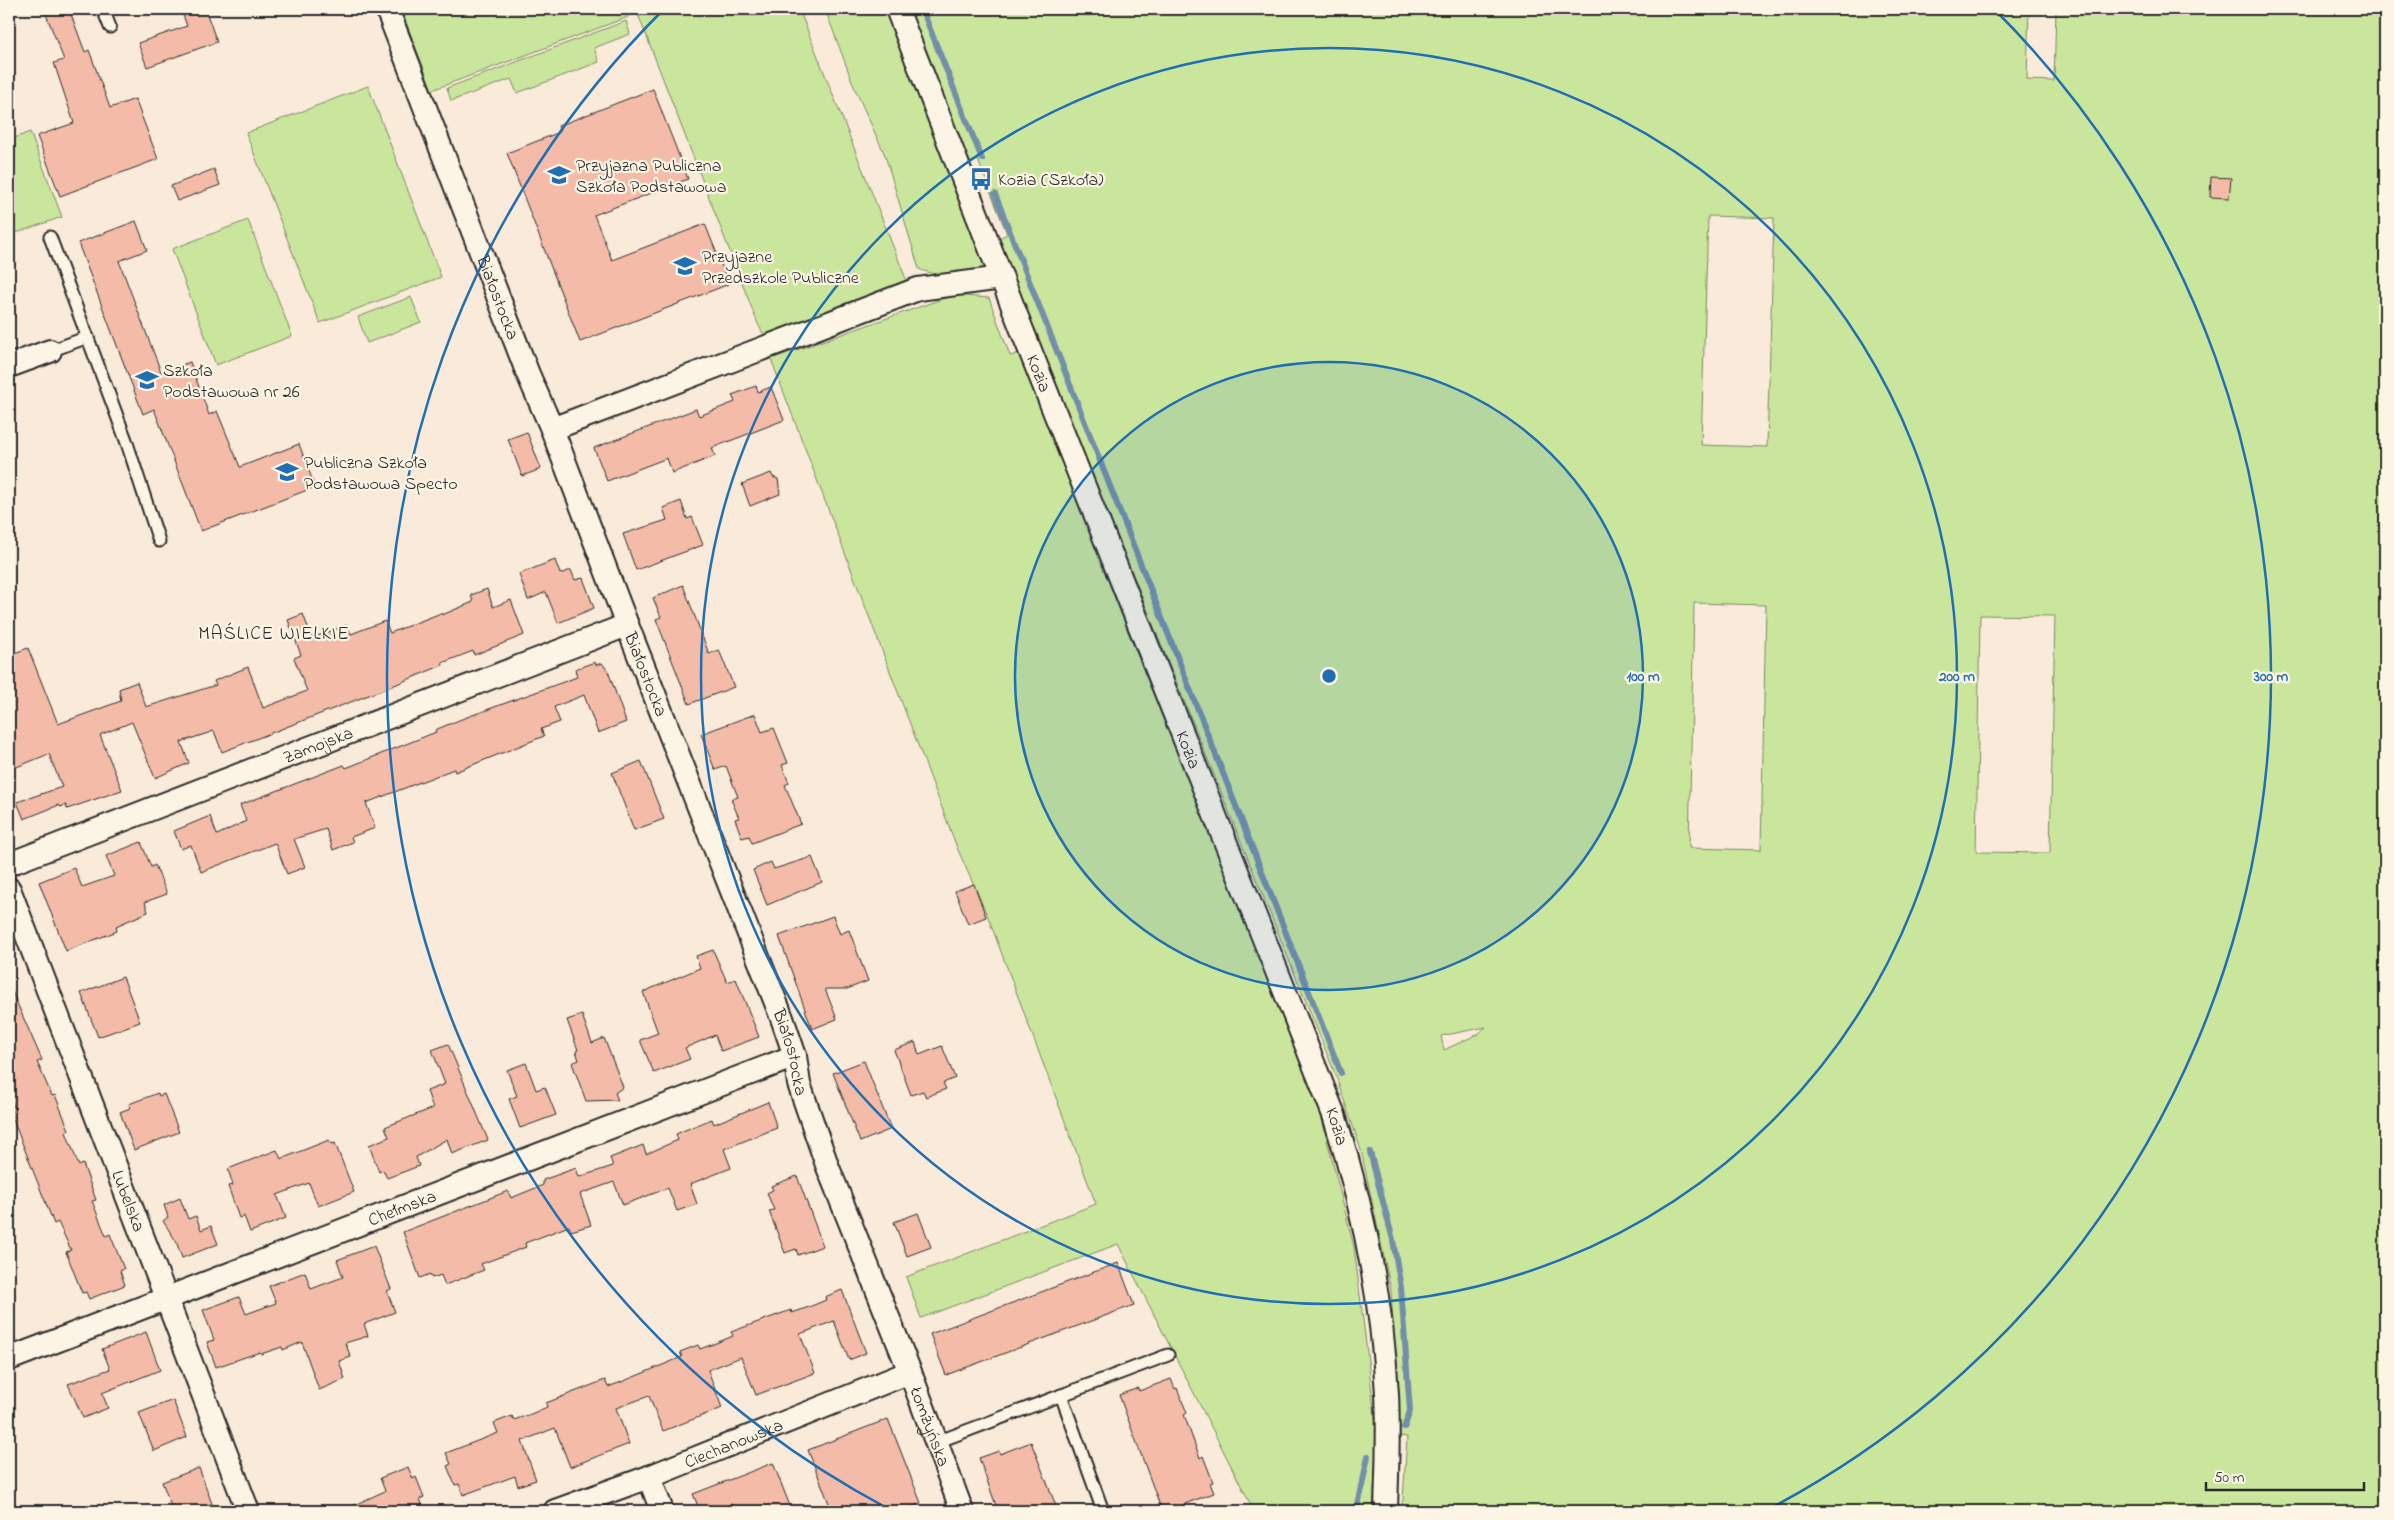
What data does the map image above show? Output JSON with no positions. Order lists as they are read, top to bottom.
{
  "streets": {
    "street": [
      "Białostocka",
      "Kozia",
      "Zamojska",
      "Lubelska",
      "Chełmska",
      "Łomżyńska",
      "Ciechanowska"
    ]
  },
  "crossings": [
    ["Białostocka", "Zamojska"],
    ["Białostocka", "Chełmska"],
    ["Białostocka", "Łomżyńska"],
    ["Lubelska", "Chełmska"],
    ["Łomżyńska", "Ciechanowska"]
  ],
  "districts": ["MAŚLICE WIELKIE"],
  "places": {
    "school or university": [
      "Przyjazna Publiczna Szkoła Podstawowa",
      "Przyjazne Przedszkole Publiczne",
      "Szkoła Podstawowa nr 26",
      "Publiczna Szkoła Podstawowa Specto"
    ],
    "bus stop": ["Kozia (Szkoła)"]
  },
  "scale_bar": "50 m",
  "rings": ["100 m", "200 m", "300 m"]
}
